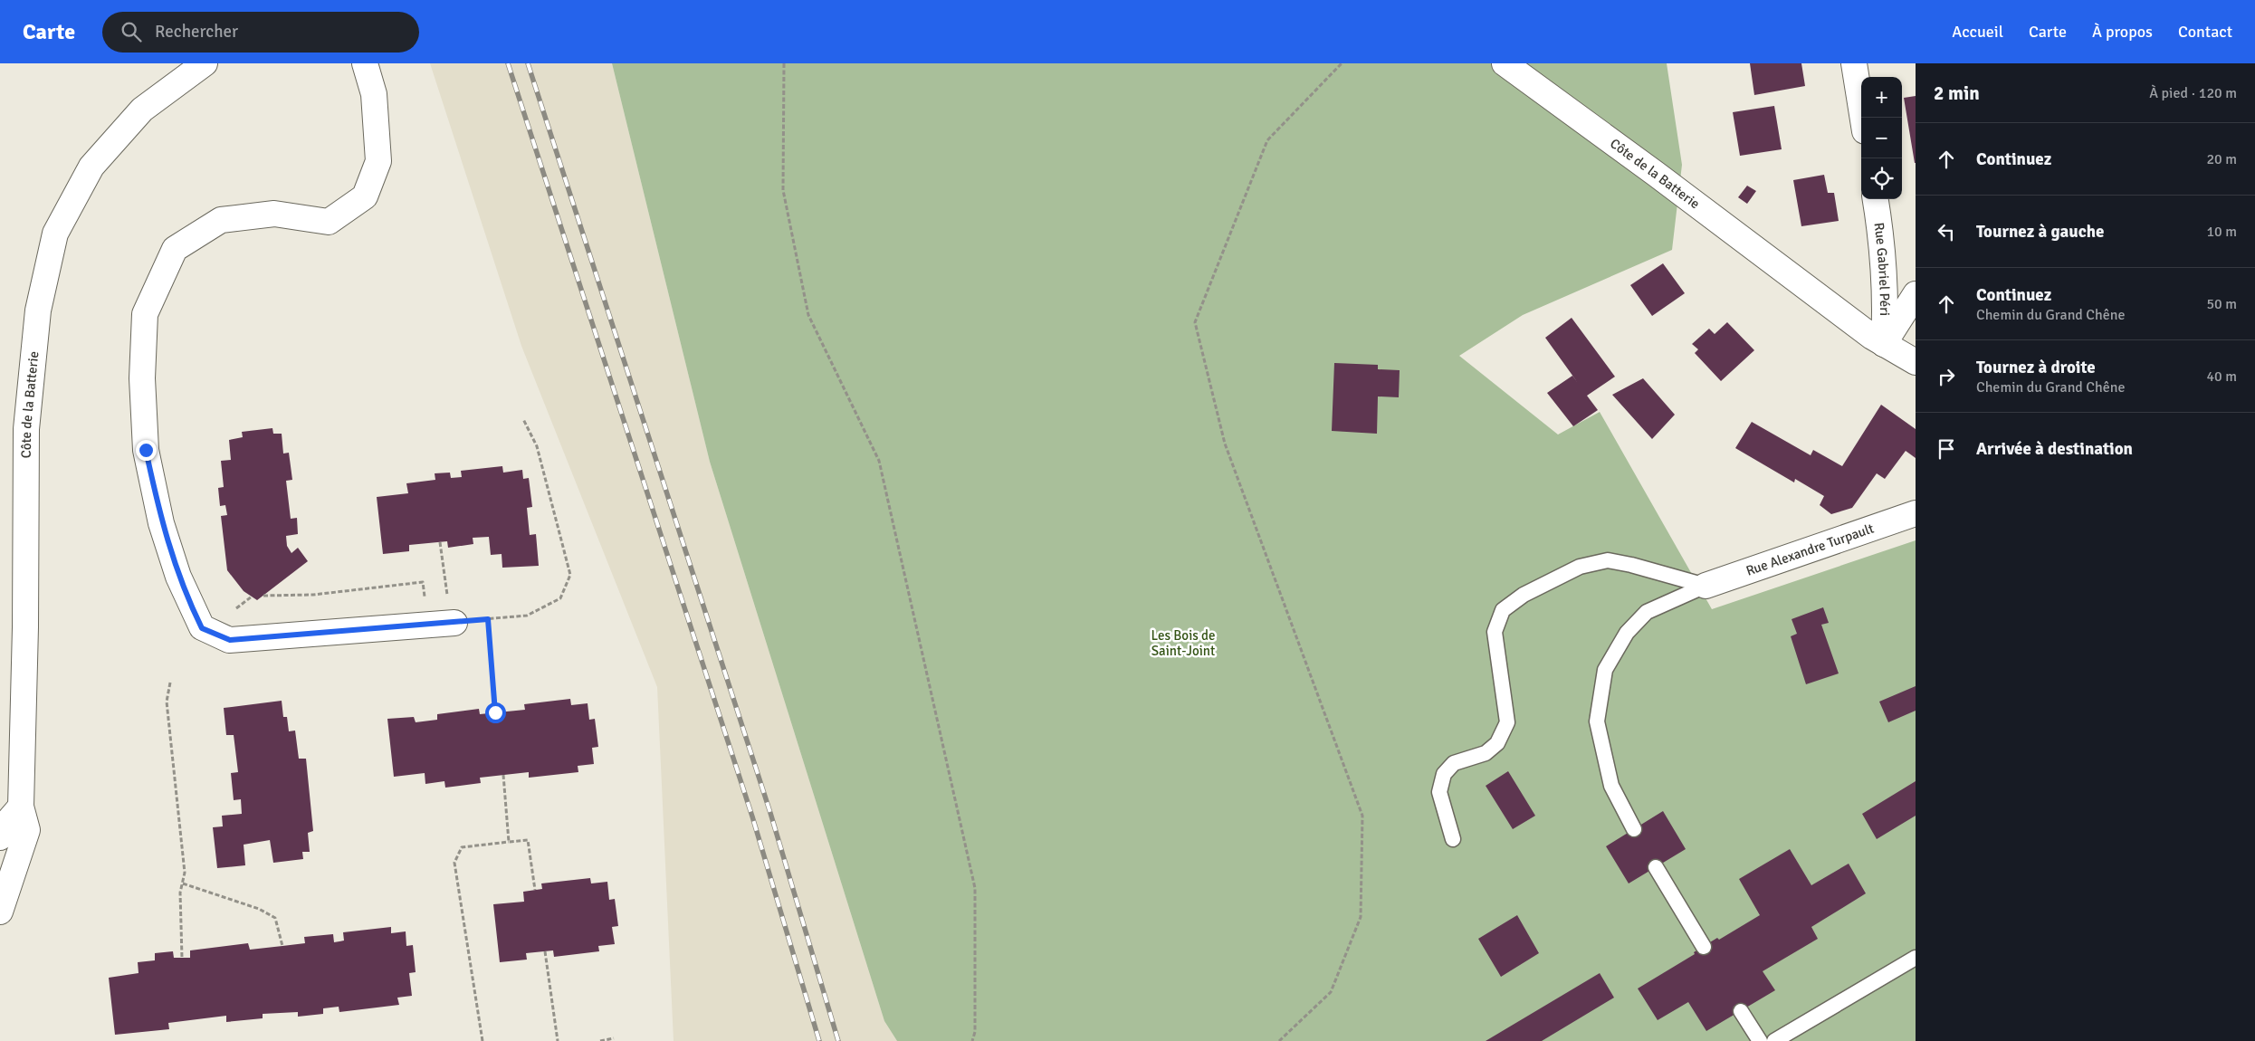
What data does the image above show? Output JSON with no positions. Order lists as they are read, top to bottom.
{
  "streets": {
    "main road": ["Côte de la Batterie", "Rue Gabriel Péri", "Rue Alexandre Turpault"]
  },
  "crossings": [
    ["Côte de la Batterie", "Rue Gabriel Péri"]
  ],
  "parks": ["Les Bois de Saint-Joint"],
  "page": {
    "header": "Carte",
    "search": "Rechercher",
    "nav": [
      "Accueil",
      "Carte",
      "À propos",
      "Contact"
    ],
    "heading": ["2 min", "À pied · 120 m"],
    "map_buttons": ["+", "−"],
    "list": [
      ["Continuez", "20 m"],
      ["Tournez à gauche", "10 m"],
      ["Continuez", "Chemin du Grand Chêne", "50 m"],
      ["Tournez à droite", "Chemin du Grand Chêne", "40 m"],
      "Arrivée à destination"
    ]
  }
}
